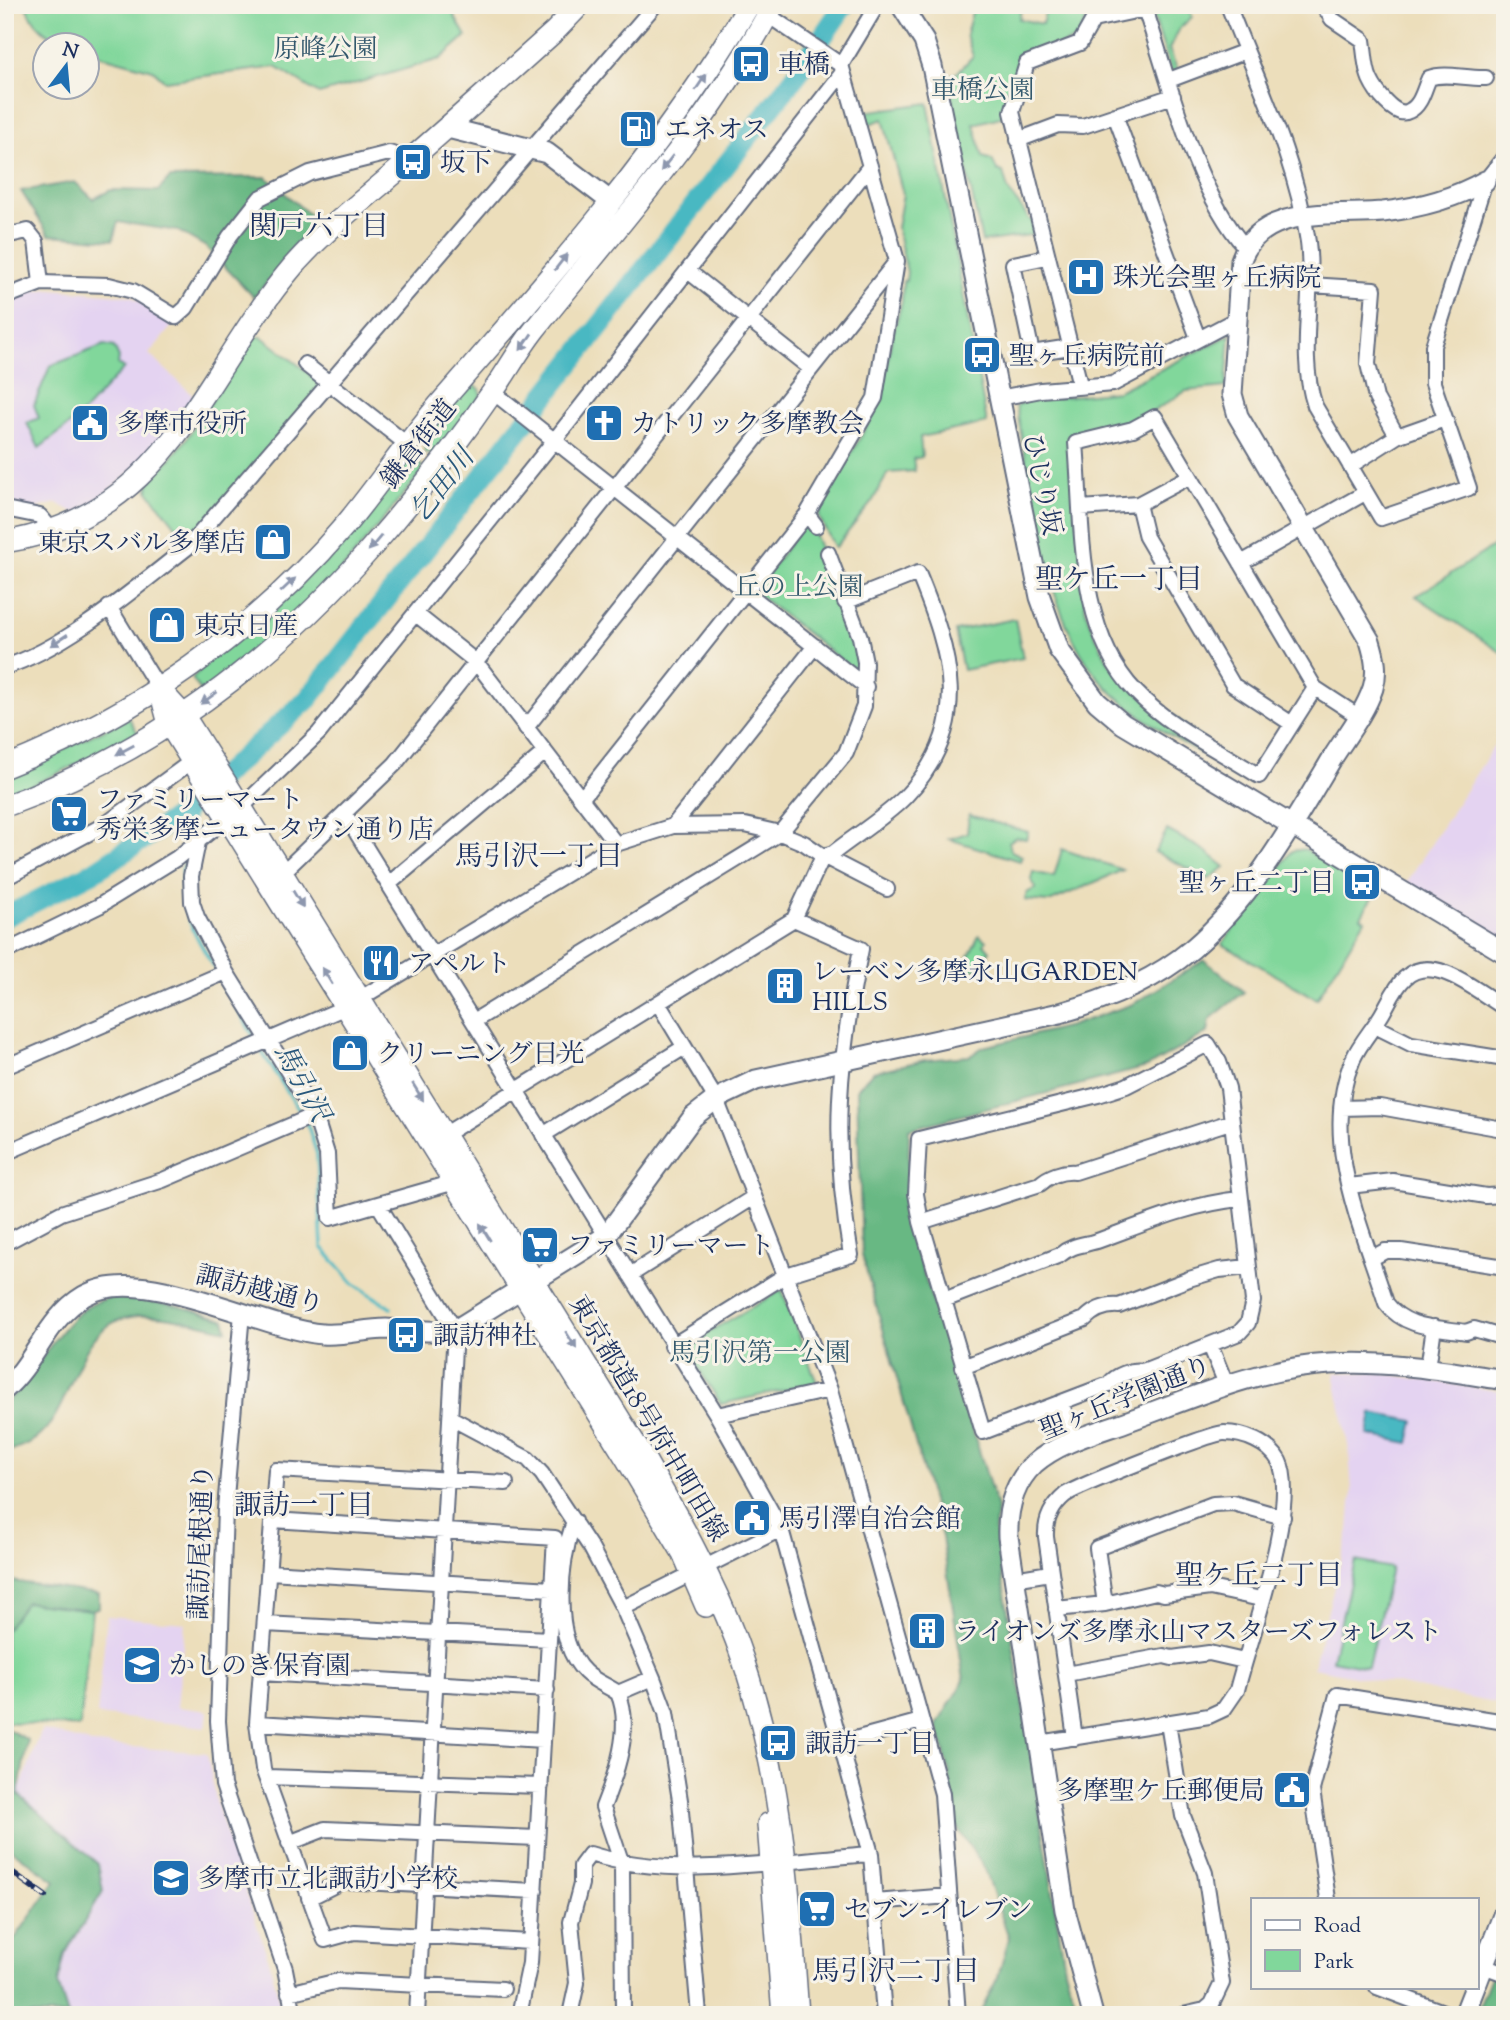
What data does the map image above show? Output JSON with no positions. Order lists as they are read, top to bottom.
{
  "streets": {
    "main road": ["鎌倉街道", "東京都道18号府中町田線"],
    "street": [
      "ひじり坂",
      "諏訪越通り",
      "聖ヶ丘学園通り",
      "諏訪尾根通り"
    ]
  },
  "crossings": [
    ["鎌倉街道", "東京都道18号府中町田線"],
    ["諏訪越通り", "東京都道18号府中町田線"],
    ["諏訪越通り", "諏訪尾根通り"]
  ],
  "districts": [
    "関戸六丁目",
    "聖ケ丘一丁目",
    "馬引沢一丁目",
    "諏訪一丁目",
    "聖ケ丘二丁目",
    "馬引沢二丁目"
  ],
  "water": ["乞田川", "馬引沢"],
  "parks": [
    "原峰公園",
    "車橋公園",
    "丘の上公園",
    "馬引沢第一公園"
  ],
  "places": {
    "bus stop": [
      "車橋",
      "坂下",
      "聖ヶ丘病院前",
      "聖ヶ丘二丁目",
      "諏訪神社",
      "諏訪一丁目"
    ],
    "fuel station": ["エネオス"],
    "hospital": ["珠光会聖ヶ丘病院"],
    "public building": ["多摩市役所", "馬引澤自治会館", "多摩聖ケ丘郵便局"],
    "church": ["カトリック多摩教会"],
    "shop": ["東京スバル多摩店", "東京日産", "クリーニング日光"],
    "supermarket": ["ファミリーマート 秀栄多摩ニュータウン通り店", "ファミリーマート", "セブン-イレブン"],
    "restaurant": ["アペルト"],
    "building": ["レーベン多摩永山GARDEN HILLS", "ライオンズ多摩永山マスターズフォレスト"],
    "school or university": ["かしのき保育園", "多摩市立北諏訪小学校"]
  },
  "legend": ["Road", "Park"],
  "north": "top"
}
